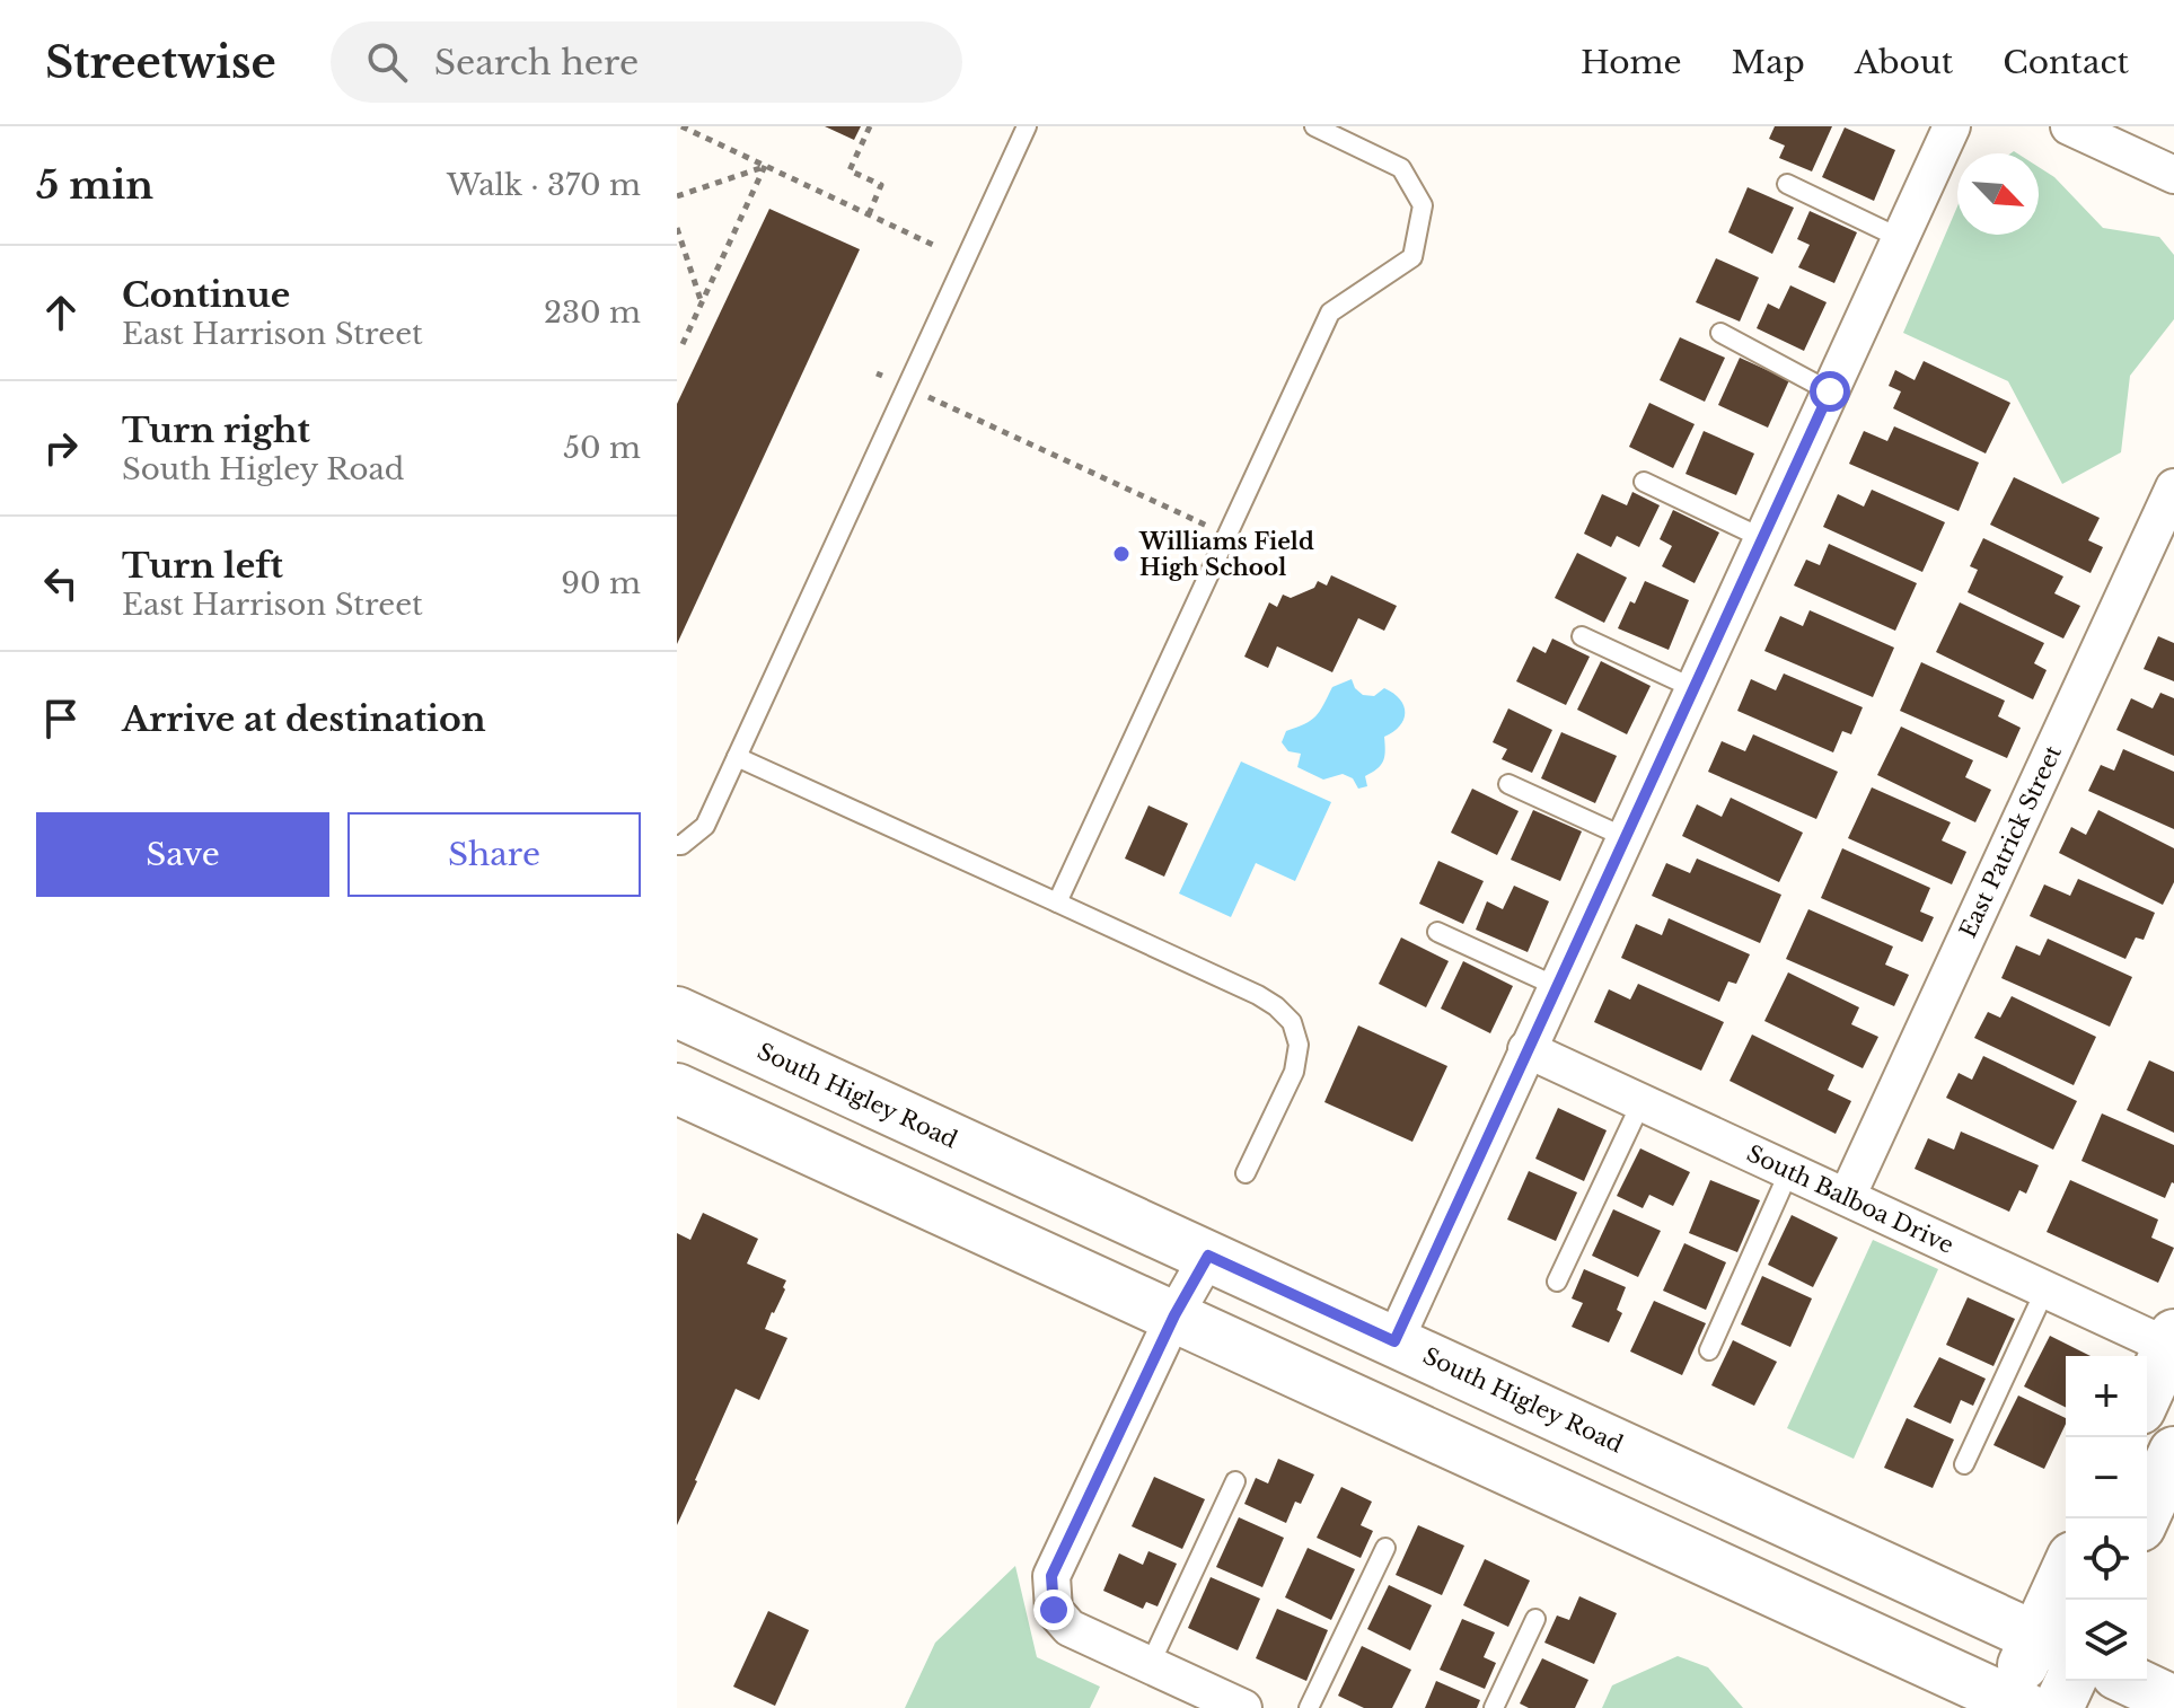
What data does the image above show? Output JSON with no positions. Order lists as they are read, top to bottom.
{
  "streets": {
    "main road": ["South Higley Road"],
    "street": ["East Patrick Street", "South Balboa Drive"]
  },
  "crossings": [
    ["East Patrick Street", "South Balboa Drive"]
  ],
  "places": ["Williams Field High School"],
  "north": "bottom right",
  "page": {
    "header": "Streetwise",
    "search": "Search here",
    "nav": [
      "Home",
      "Map",
      "About",
      "Contact"
    ],
    "heading": ["5 min", "Walk · 370 m"],
    "list": [
      ["Continue", "East Harrison Street", "230 m"],
      ["Turn right", "South Higley Road", "50 m"],
      ["Turn left", "East Harrison Street", "90 m"],
      "Arrive at destination"
    ],
    "buttons": ["Save", "Share"],
    "map_buttons": ["+", "−"]
  }
}
